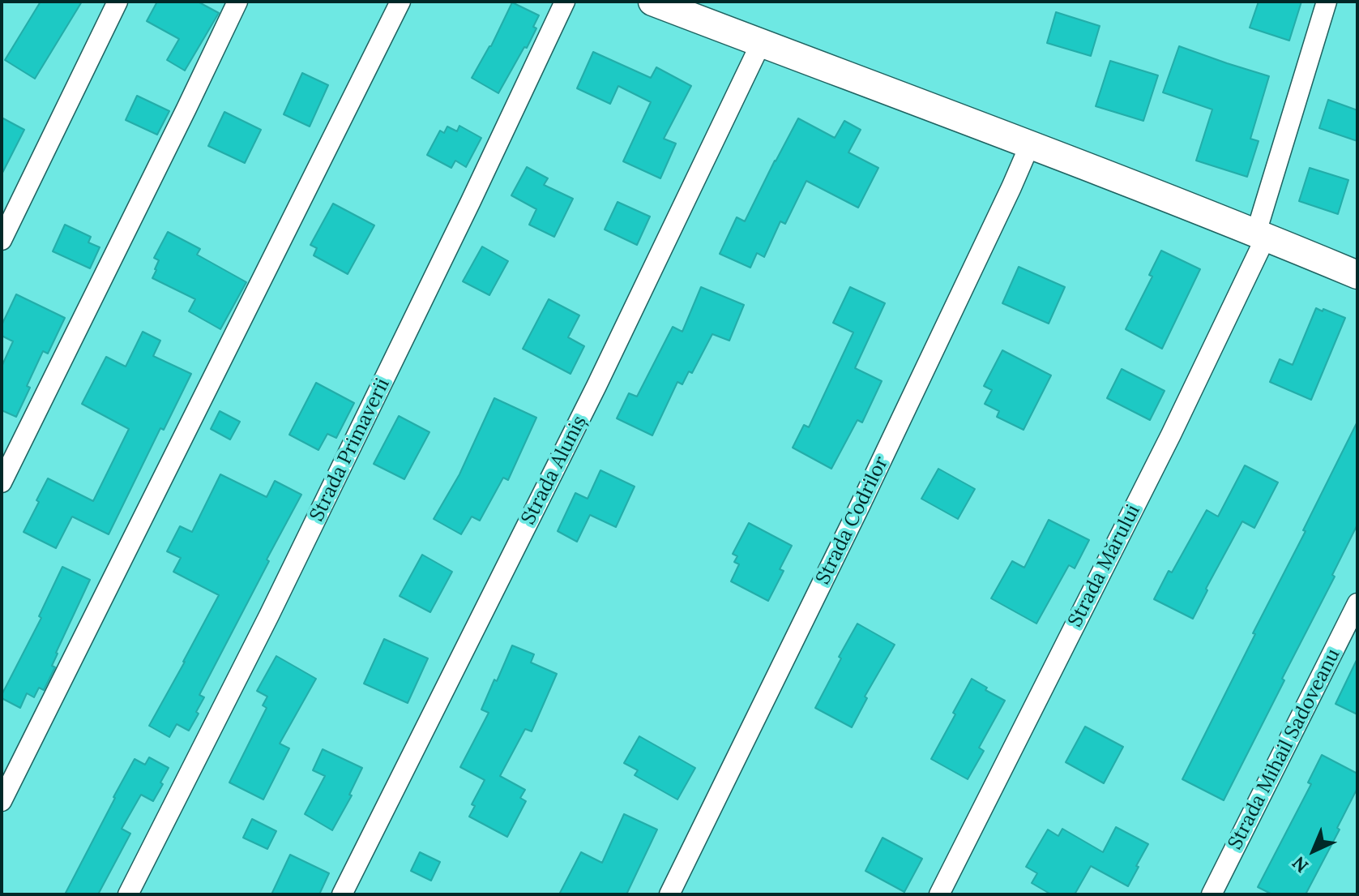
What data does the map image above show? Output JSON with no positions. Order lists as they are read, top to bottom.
{
  "streets": {
    "street": [
      "Strada Primaverii",
      "Strada Aluniș",
      "Strada Codrilor",
      "Strada Mărului",
      "Strada Mihail Sadoveanu"
    ]
  },
  "north": "bottom left"
}
